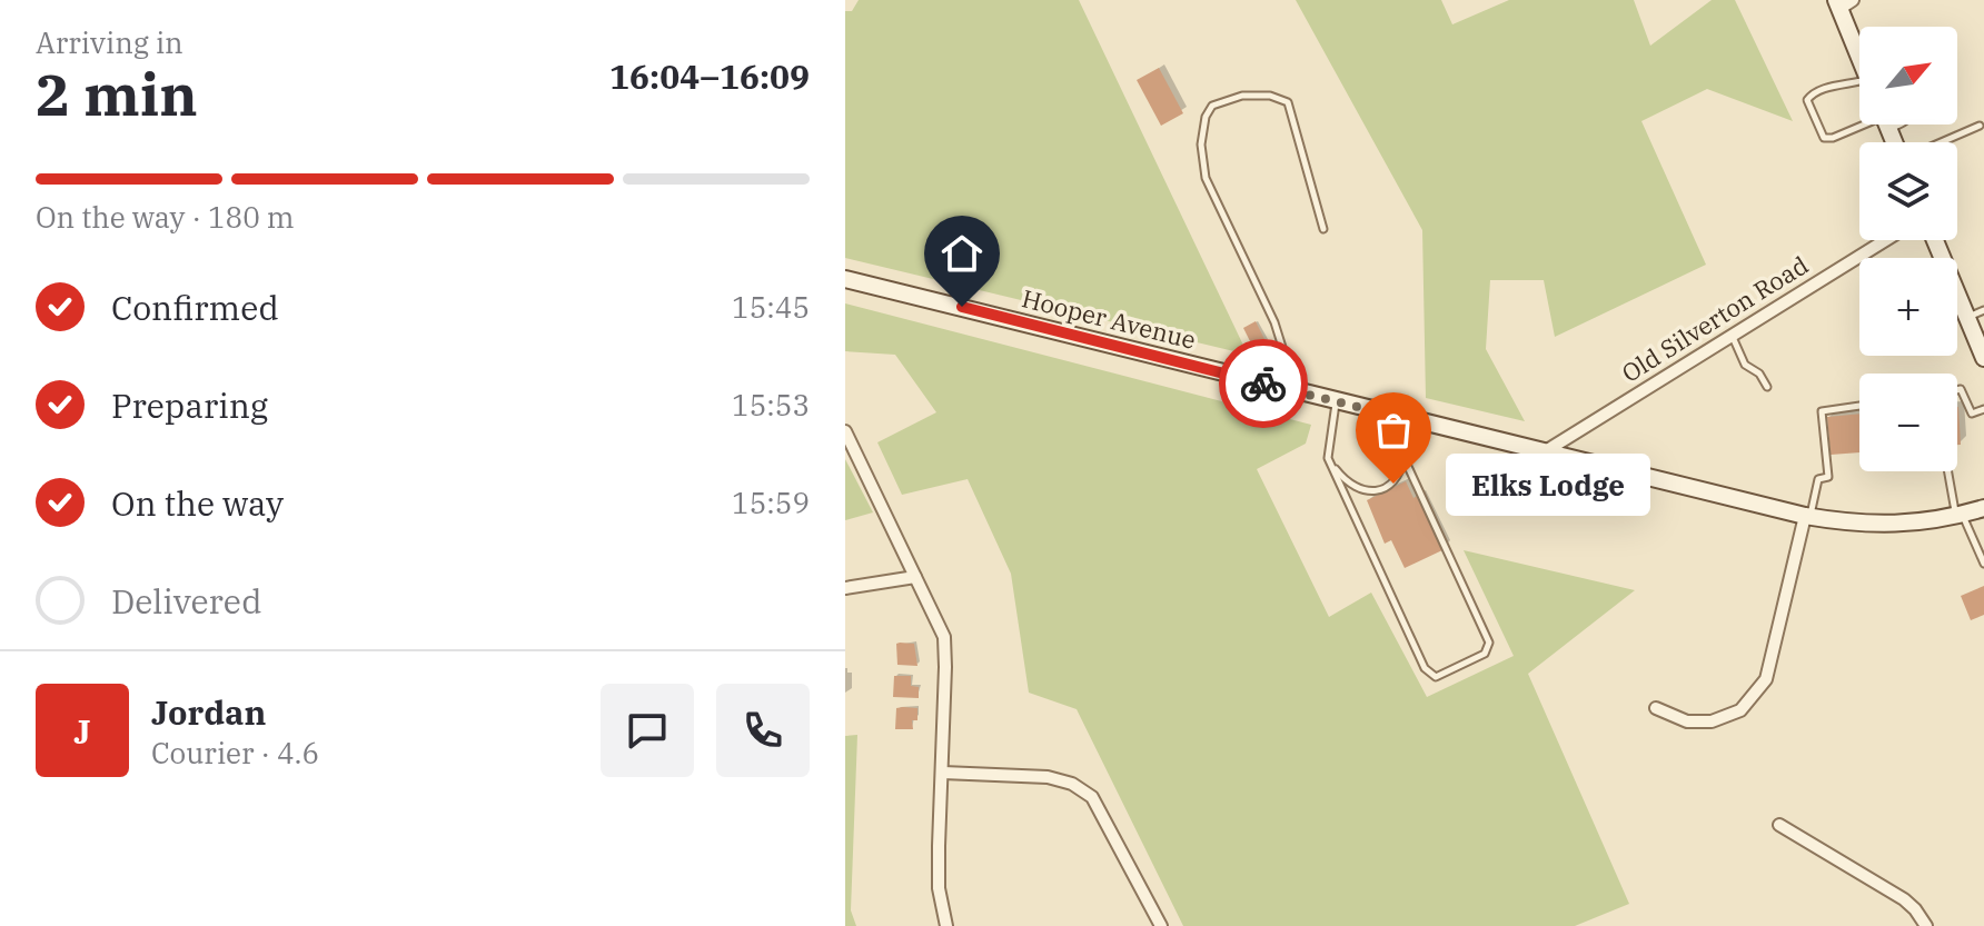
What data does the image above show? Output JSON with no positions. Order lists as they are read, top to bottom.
{
  "streets": {
    "main road": ["Hooper Avenue"],
    "street": ["Old Silverton Road"]
  },
  "crossings": [
    ["Hooper Avenue", "Old Silverton Road"]
  ],
  "places": ["Elks Lodge"],
  "north": "top right",
  "page": {
    "heading": ["2 min", "Arriving in", "16:04–16:09"],
    "panel": ["Jordan", "Courier · 4.6"],
    "map_buttons": ["+", "−"],
    "bar": "On the way · 180 m",
    "list": [
      ["Confirmed", "15:45"],
      ["Preparing", "15:53"],
      ["On the way", "15:59"],
      "Delivered"
    ],
    "bubble": "Elks Lodge",
    "round": "J"
  }
}
